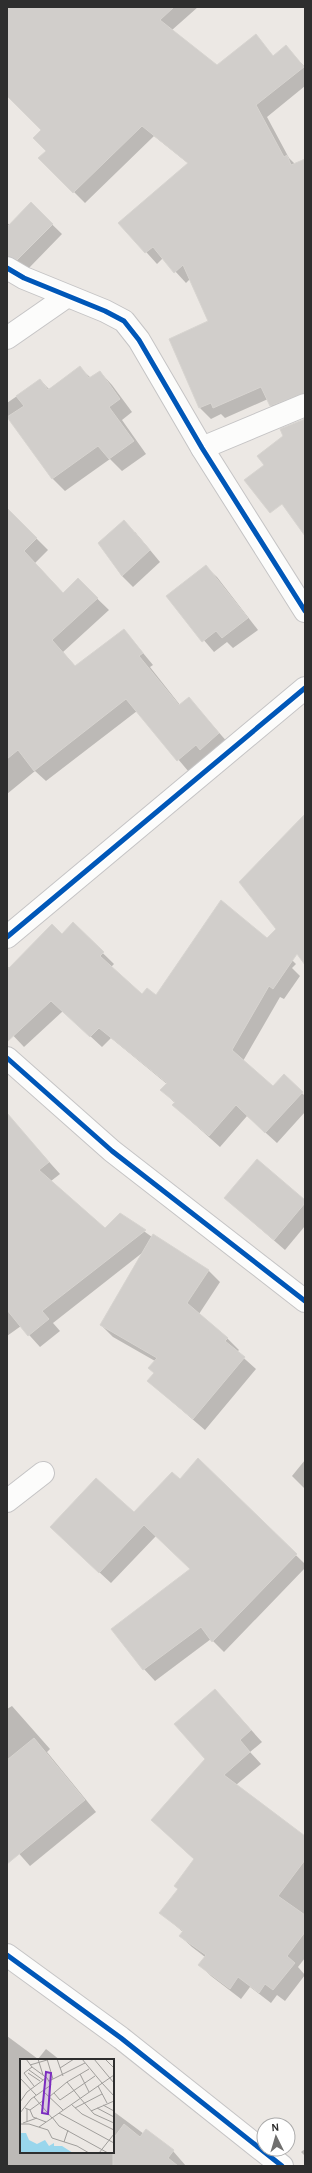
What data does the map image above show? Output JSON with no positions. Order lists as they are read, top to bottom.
{
  "north": "top"
}
